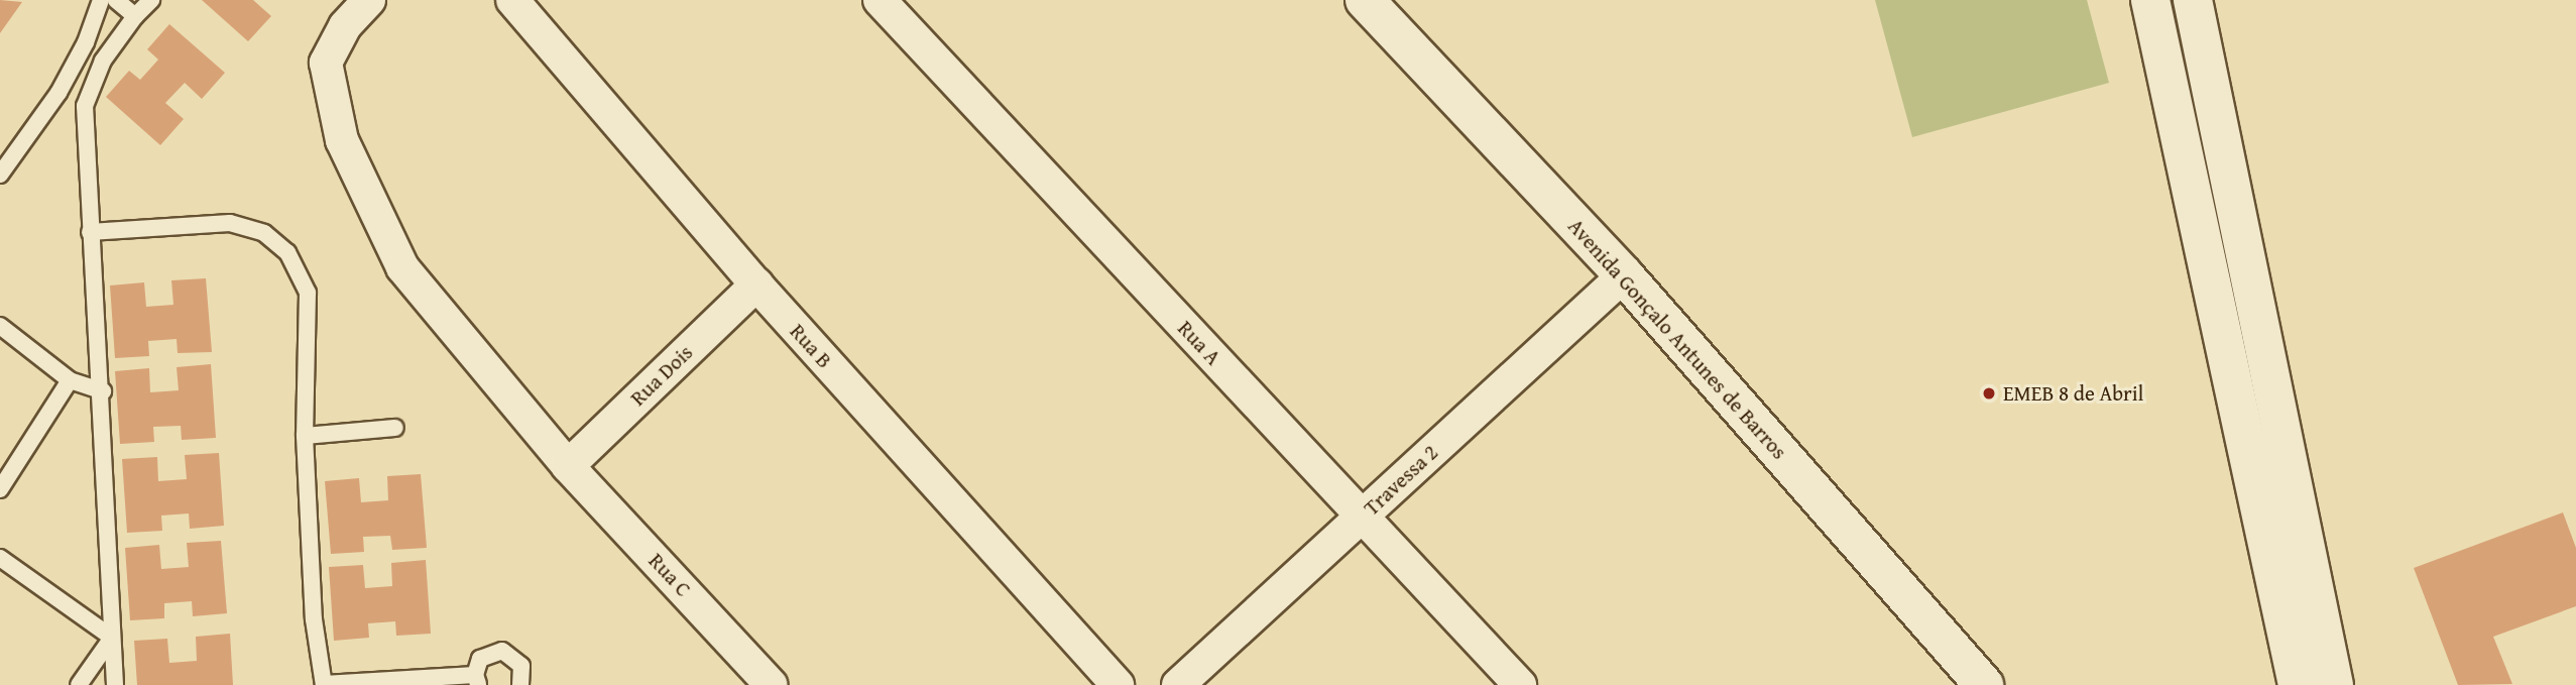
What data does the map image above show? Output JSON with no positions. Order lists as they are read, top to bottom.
{
  "streets": {
    "main road": ["Avenida Gonçalo Antunes de Barros"],
    "street": [
      "Rua A",
      "Rua B",
      "Rua Dois",
      "Travessa 2",
      "Rua C"
    ]
  },
  "crossings": [
    ["Avenida Gonçalo Antunes de Barros", "Travessa 2"],
    ["Rua A", "Travessa 2"],
    ["Rua B", "Rua Dois"],
    ["Rua Dois", "Rua C"]
  ],
  "places": ["EMEB 8 de Abril"]
}
